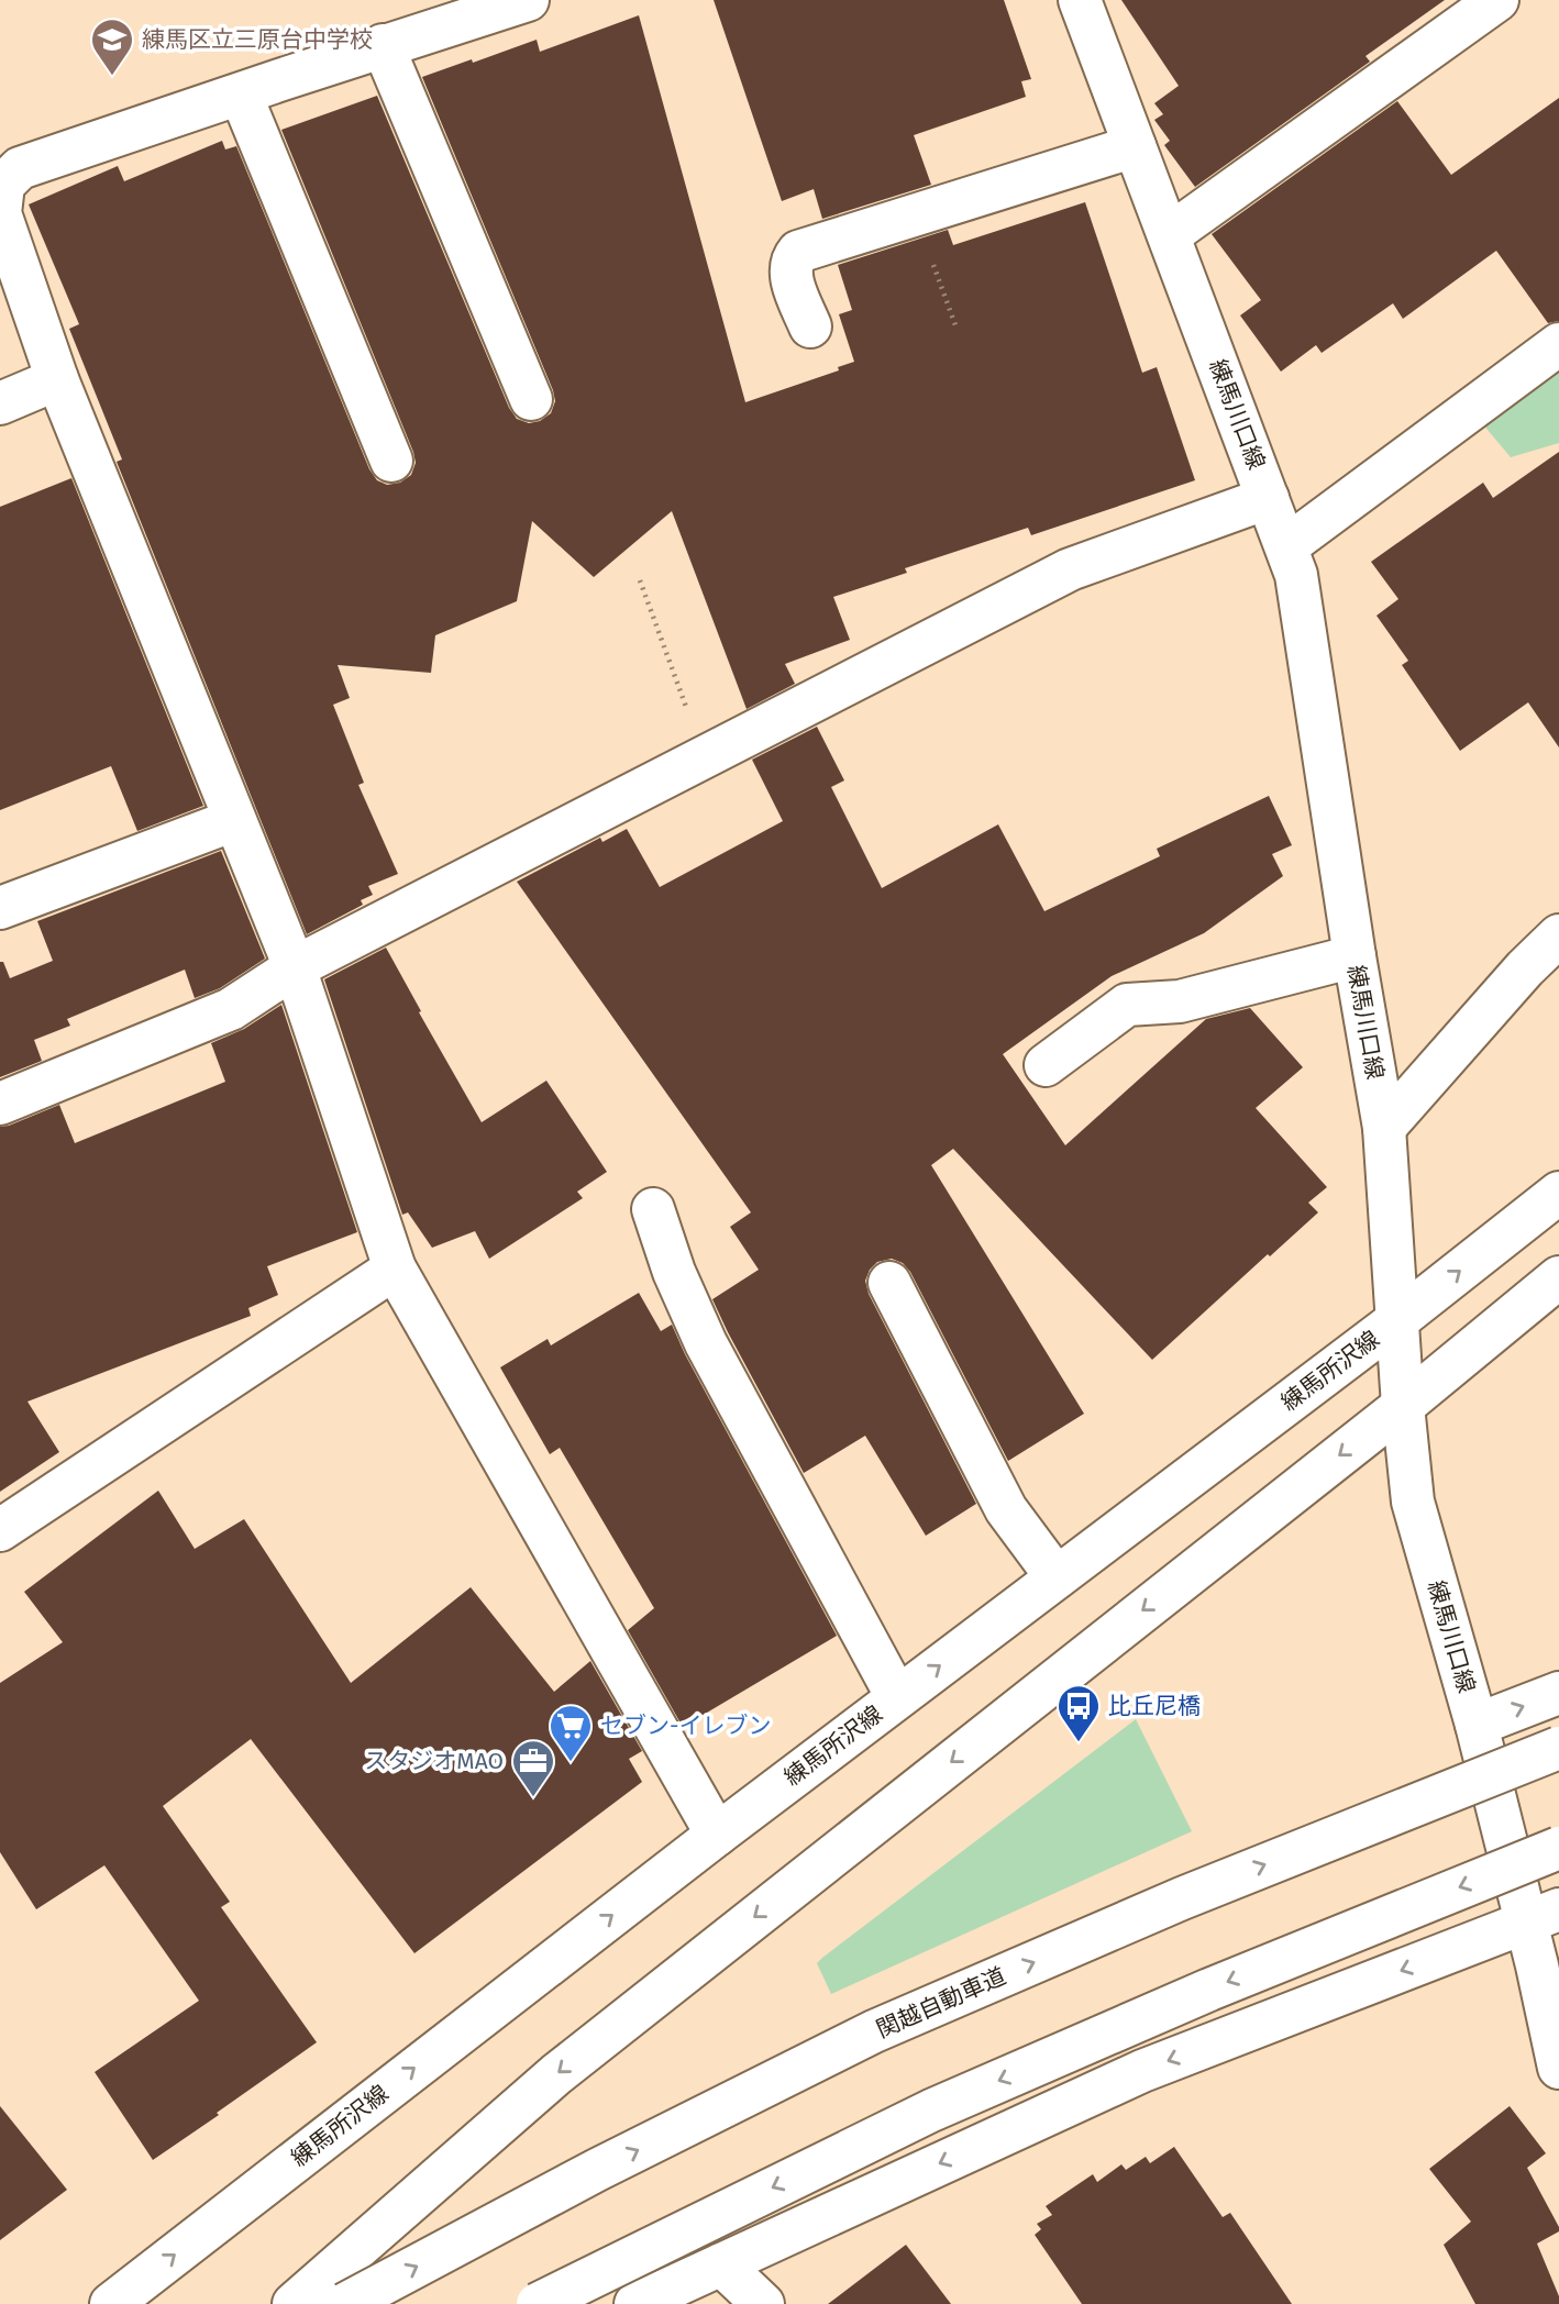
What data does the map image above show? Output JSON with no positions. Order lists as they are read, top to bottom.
{
  "streets": {
    "main road": ["練馬川口線", "練馬所沢線", "関越自動車道"]
  },
  "crossings": [
    ["練馬川口線", "練馬所沢線"]
  ],
  "places": {
    "school or university": ["練馬区立三原台中学校"],
    "bus stop": ["比丘尼橋"],
    "supermarket": ["セブン-イレブン"],
    "office": ["スタジオMAO"]
  }
}
